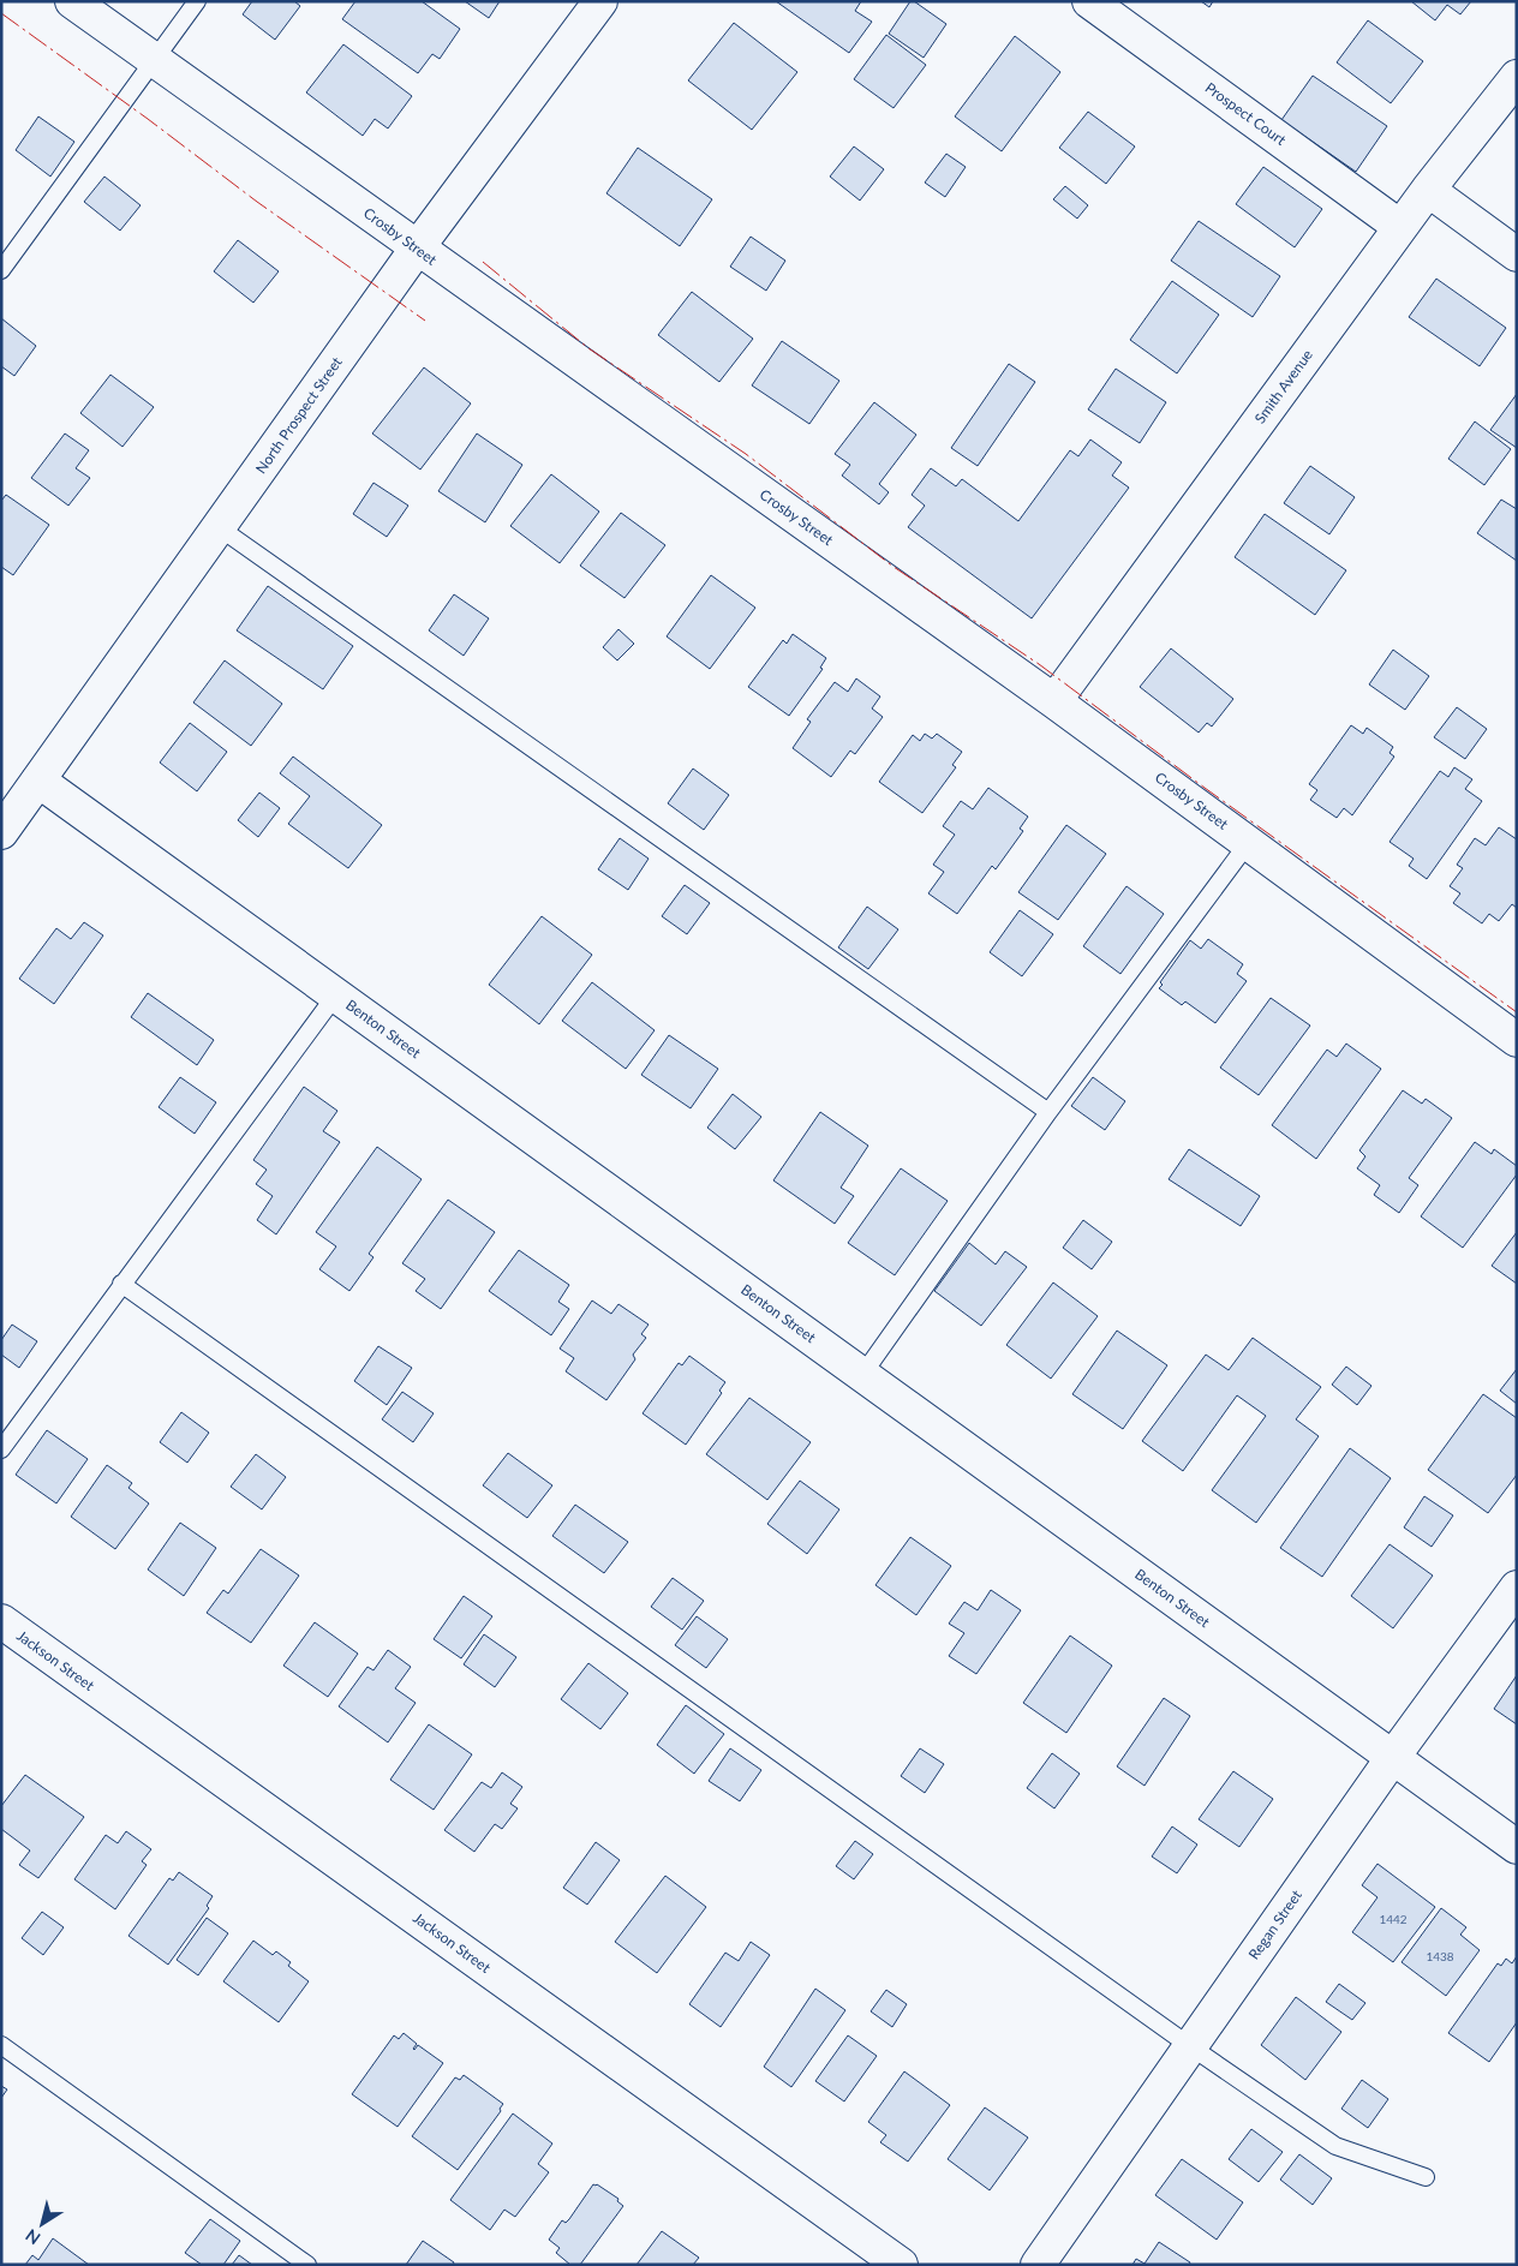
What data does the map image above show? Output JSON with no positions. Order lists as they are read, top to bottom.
{
  "streets": {
    "street": [
      "Prospect Court",
      "Crosby Street",
      "Smith Avenue",
      "North Prospect Street",
      "Benton Street",
      "Jackson Street",
      "Regan Street"
    ]
  },
  "crossings": [
    ["Prospect Court", "Smith Avenue"],
    ["Crosby Street", "Smith Avenue"],
    ["Crosby Street", "North Prospect Street"],
    ["North Prospect Street", "Benton Street"],
    ["Benton Street", "Regan Street"]
  ],
  "house_numbers": ["1442", "1438"],
  "north": "bottom left"
}
